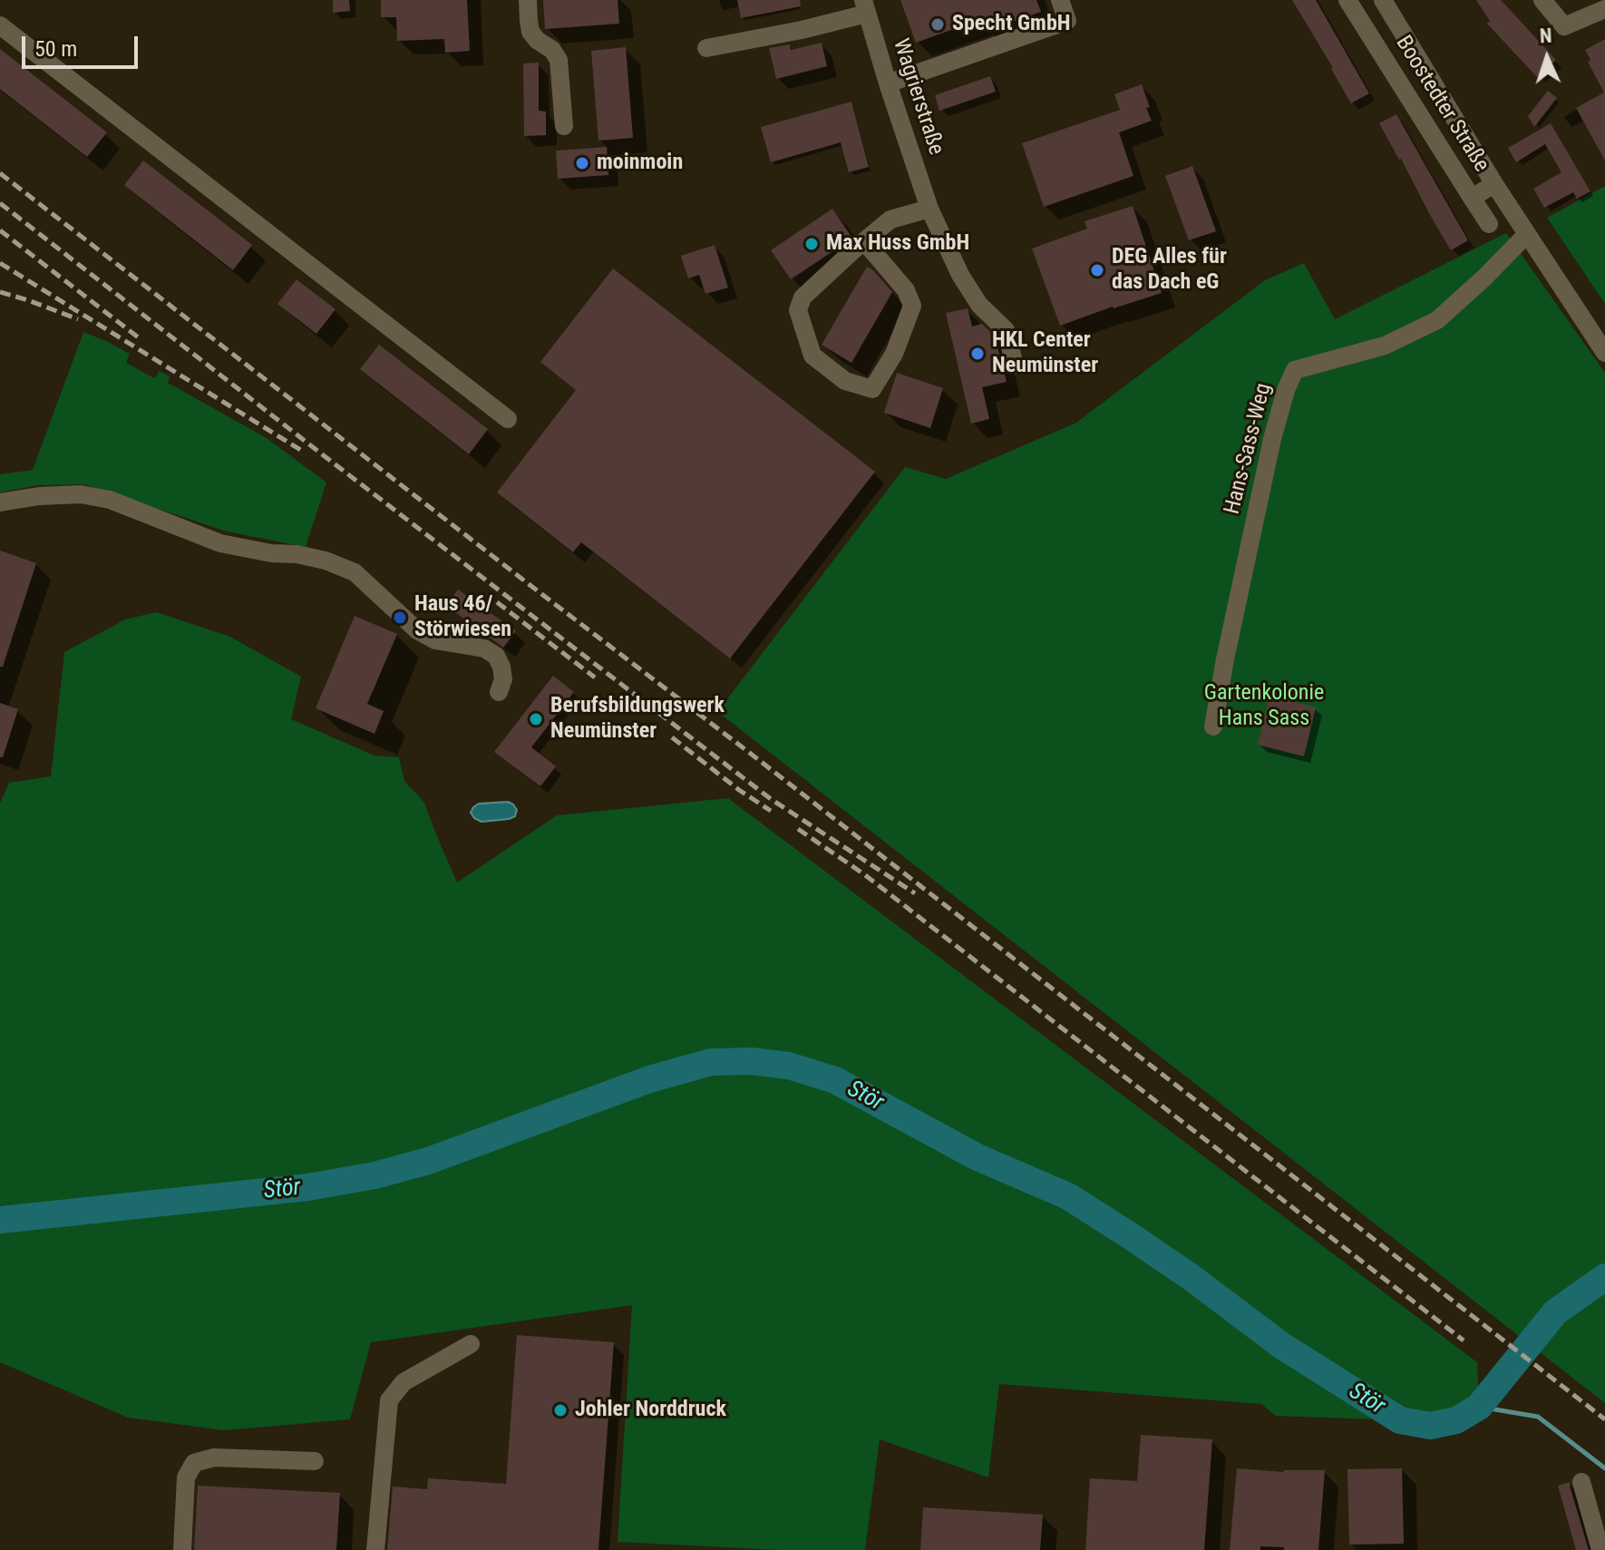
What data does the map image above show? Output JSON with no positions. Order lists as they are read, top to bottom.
{
  "streets": {
    "street": ["Wagrierstraße", "Boostedter Straße", "Hans-Sass-Weg"]
  },
  "crossings": [
    ["Boostedter Straße", "Hans-Sass-Weg"]
  ],
  "water": ["Stör"],
  "parks": ["Gartenkolonie Hans Sass"],
  "places": [
    "Specht GmbH",
    "moinmoin",
    "Max Huss GmbH",
    "DEG Alles für das Dach eG",
    "HKL Center Neumünster",
    "Haus 46/ Störwiesen",
    "Berufsbildungswerk Neumünster",
    "Johler Norddruck"
  ],
  "scale_bar": "50 m",
  "north": "top"
}
